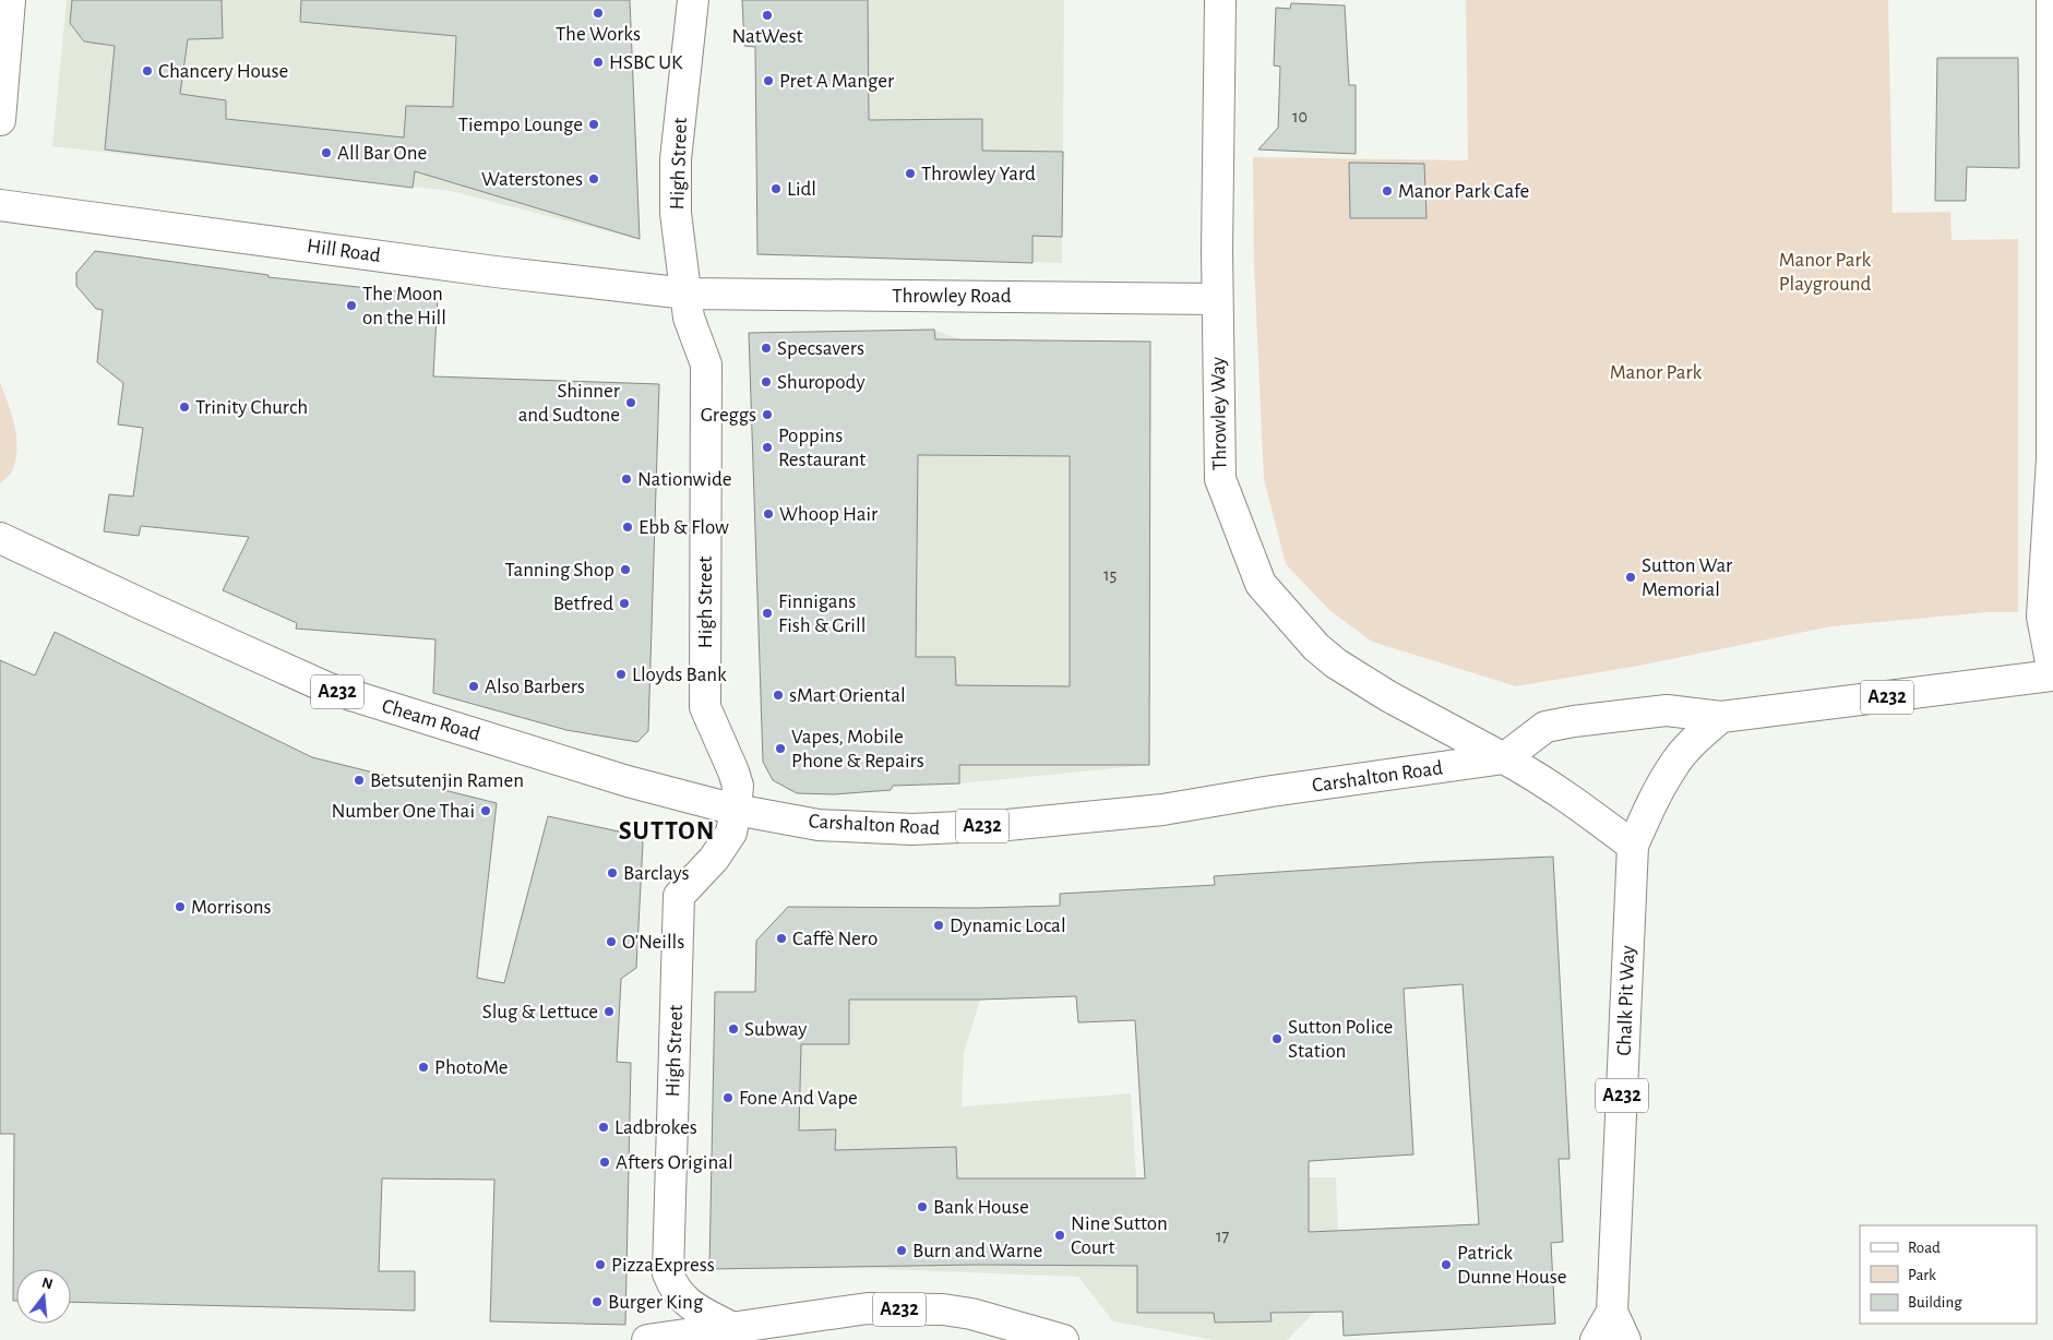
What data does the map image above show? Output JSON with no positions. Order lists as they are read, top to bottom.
{
  "streets": {
    "main road": [
      "High Street",
      "Hill Road",
      "Throwley Road",
      "Throwley Way",
      "A232",
      "Cheam Road",
      "Carshalton Road",
      "Chalk Pit Way"
    ]
  },
  "crossings": [
    ["High Street", "Hill Road"],
    ["High Street", "Throwley Road"],
    ["High Street", "A232"],
    ["High Street", "Carshalton Road"],
    ["Hill Road", "Throwley Road"],
    ["Throwley Road", "Throwley Way"],
    ["Throwley Way", "Carshalton Road"],
    ["A232", "Carshalton Road"],
    ["A232", "Chalk Pit Way"],
    ["Cheam Road", "Carshalton Road"]
  ],
  "districts": ["SUTTON"],
  "parks": ["Manor Park Playground", "Manor Park"],
  "places": [
    "The Works",
    "NatWest",
    "HSBC UK",
    "Chancery House",
    "Pret A Manger",
    "Tiempo Lounge",
    "All Bar One",
    "Throwley Yard",
    "Waterstones",
    "Lidl",
    "Manor Park Cafe",
    "The Moon on the Hill",
    "Specsavers",
    "Shuropody",
    "Shinner and Sudtone",
    "Trinity Church",
    "Greggs",
    "Poppins Restaurant",
    "Nationwide",
    "Whoop Hair",
    "Ebb & Flow",
    "Tanning Shop",
    "Sutton War Memorial",
    "Betfred",
    "Finnigans Fish & Grill",
    "Lloyds Bank",
    "Also Barbers",
    "sMart Oriental",
    "Vapes, Mobile Phone & Repairs",
    "Betsutenjin Ramen",
    "Number One Thai",
    "Barclays",
    "Morrisons",
    "Dynamic Local",
    "Caffè Nero",
    "O'Neills",
    "Slug & Lettuce",
    "Subway",
    "Sutton Police Station",
    "PhotoMe",
    "Fone And Vape",
    "Ladbrokes",
    "Afters Original",
    "Bank House",
    "Nine Sutton Court",
    "Burn and Warne",
    "PizzaExpress",
    "Patrick Dunne House",
    "Burger King"
  ],
  "house_numbers": ["10", "15", "17"],
  "legend": ["Road", "Park", "Building"],
  "north": "top"
}
